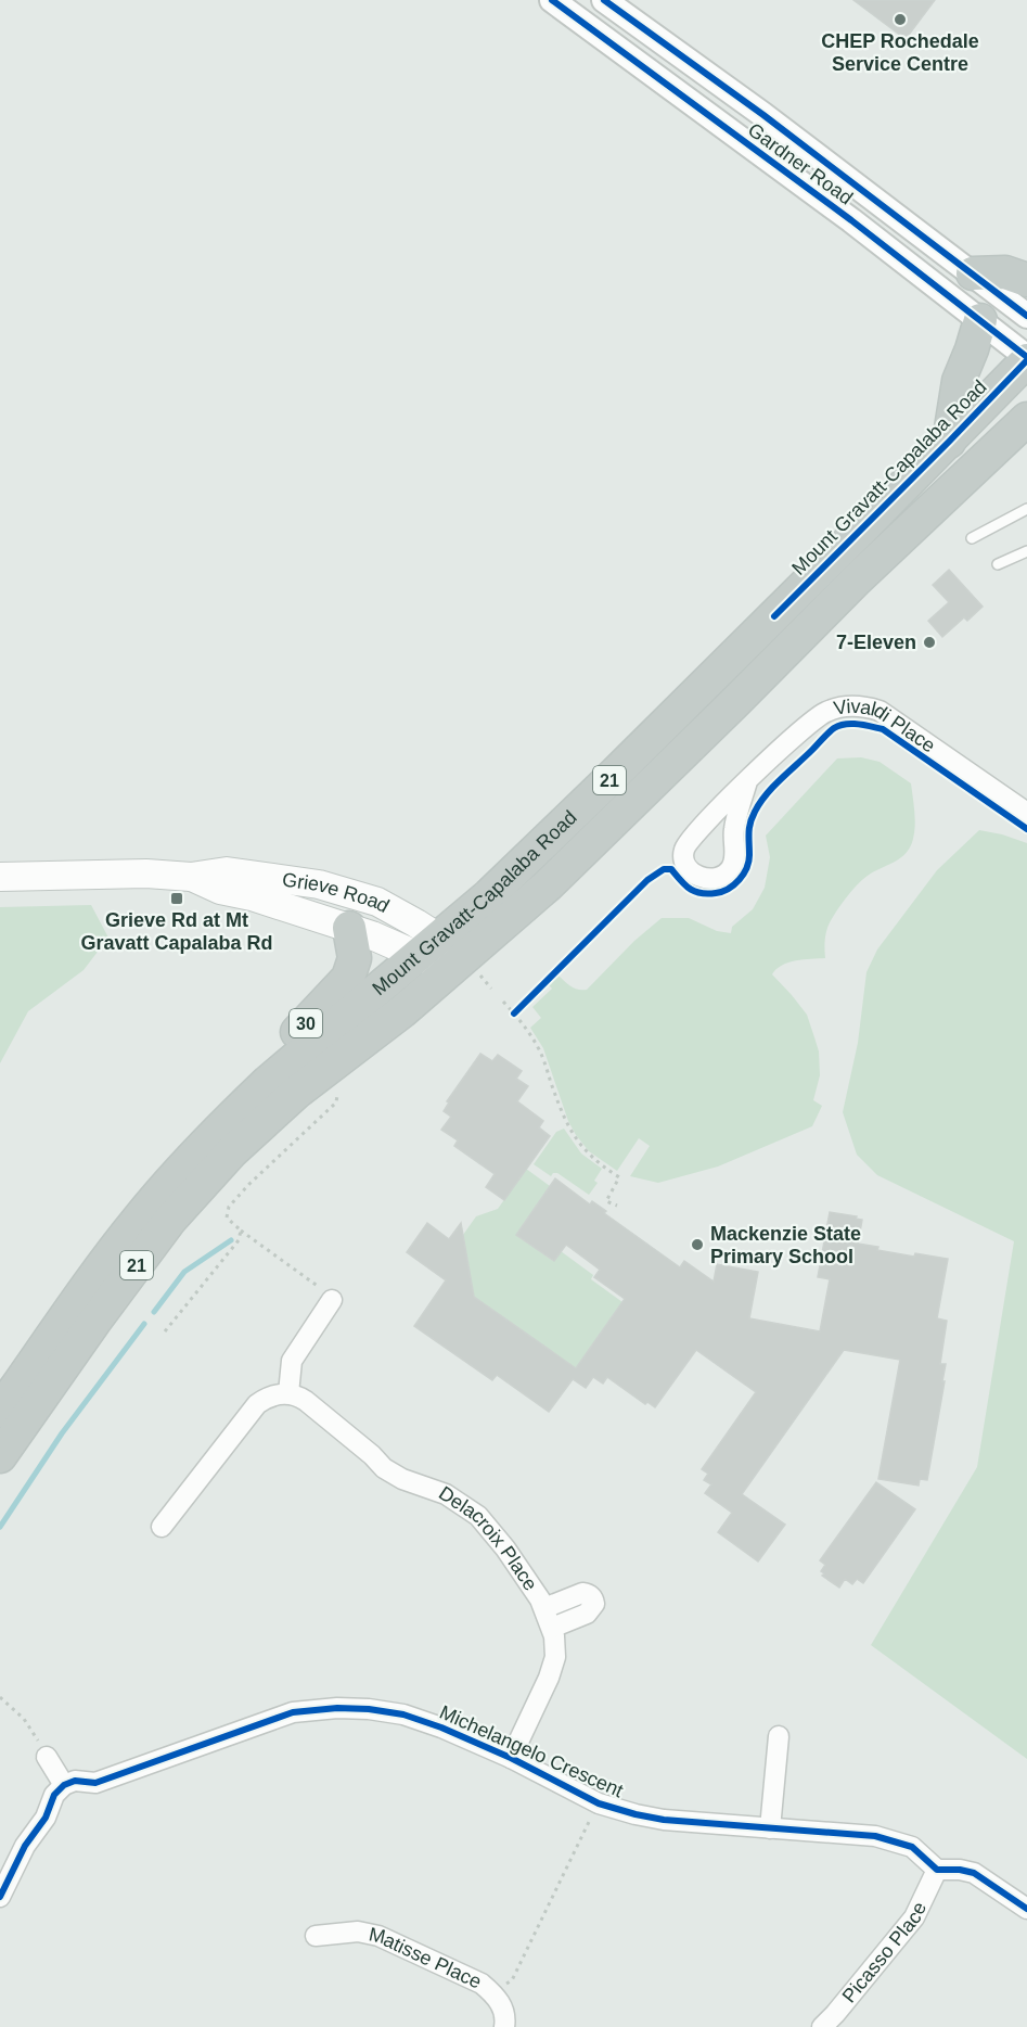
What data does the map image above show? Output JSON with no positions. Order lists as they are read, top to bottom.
{
  "streets": {
    "highway": ["Mount Gravatt-Capalaba Road", "21", "30"],
    "main road": ["Grieve Road"],
    "street": [
      "Gardner Road",
      "Vivaldi Place",
      "Delacroix Place",
      "Michelangelo Crescent",
      "Picasso Place",
      "Matisse Place"
    ]
  },
  "crossings": [
    ["Gardner Road", "Mount Gravatt-Capalaba Road"],
    ["Mount Gravatt-Capalaba Road", "Grieve Road"],
    ["Mount Gravatt-Capalaba Road", "30"],
    ["Grieve Road", "30"],
    ["Delacroix Place", "Michelangelo Crescent"],
    ["Michelangelo Crescent", "Picasso Place"]
  ],
  "places": {
    "other": ["CHEP Rochedale Service Centre", "7-Eleven", "Mackenzie State Primary School"],
    "transit": ["Grieve Rd at Mt Gravatt Capalaba Rd"]
  }
}
